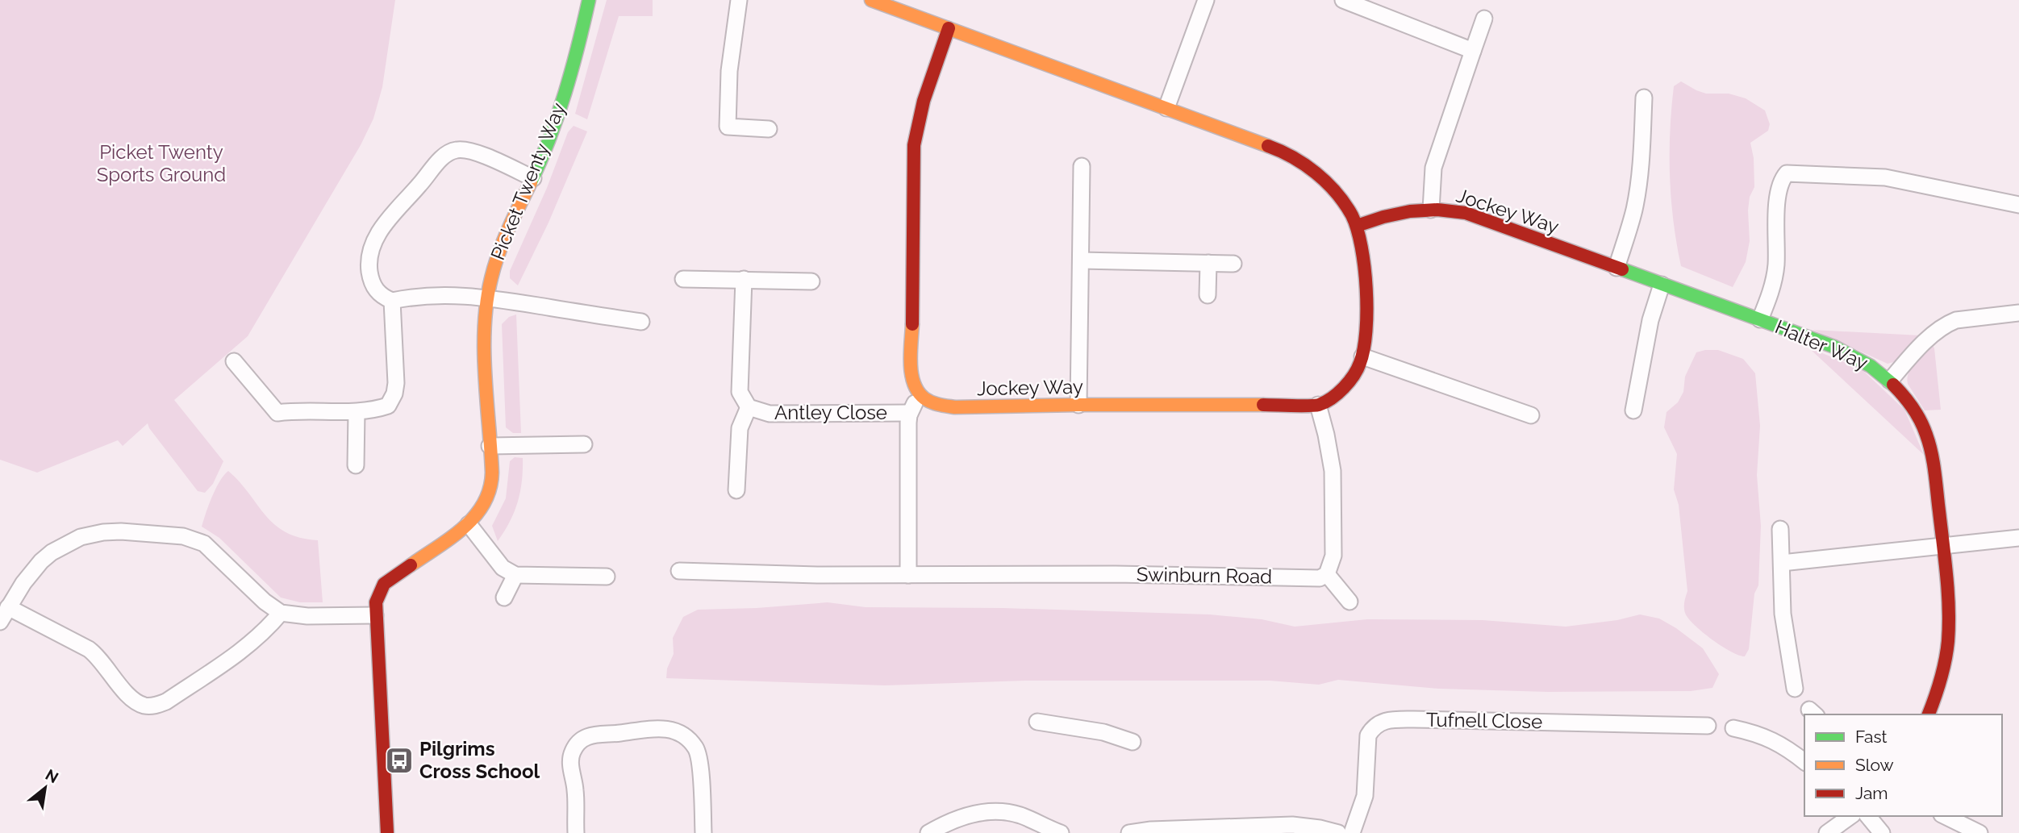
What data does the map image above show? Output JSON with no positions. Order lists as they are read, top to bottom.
{
  "streets": {
    "street": [
      "Picket Twenty Way",
      "Jockey Way",
      "Halter Way",
      "Antley Close",
      "Swinburn Road",
      "Tufnell Close"
    ]
  },
  "crossings": [
    ["Jockey Way", "Halter Way"]
  ],
  "parks": ["Picket Twenty Sports Ground"],
  "places": {
    "bus stop": ["Pilgrims Cross School"]
  },
  "legend": ["Fast", "Slow", "Jam"],
  "north": "top right"
}
